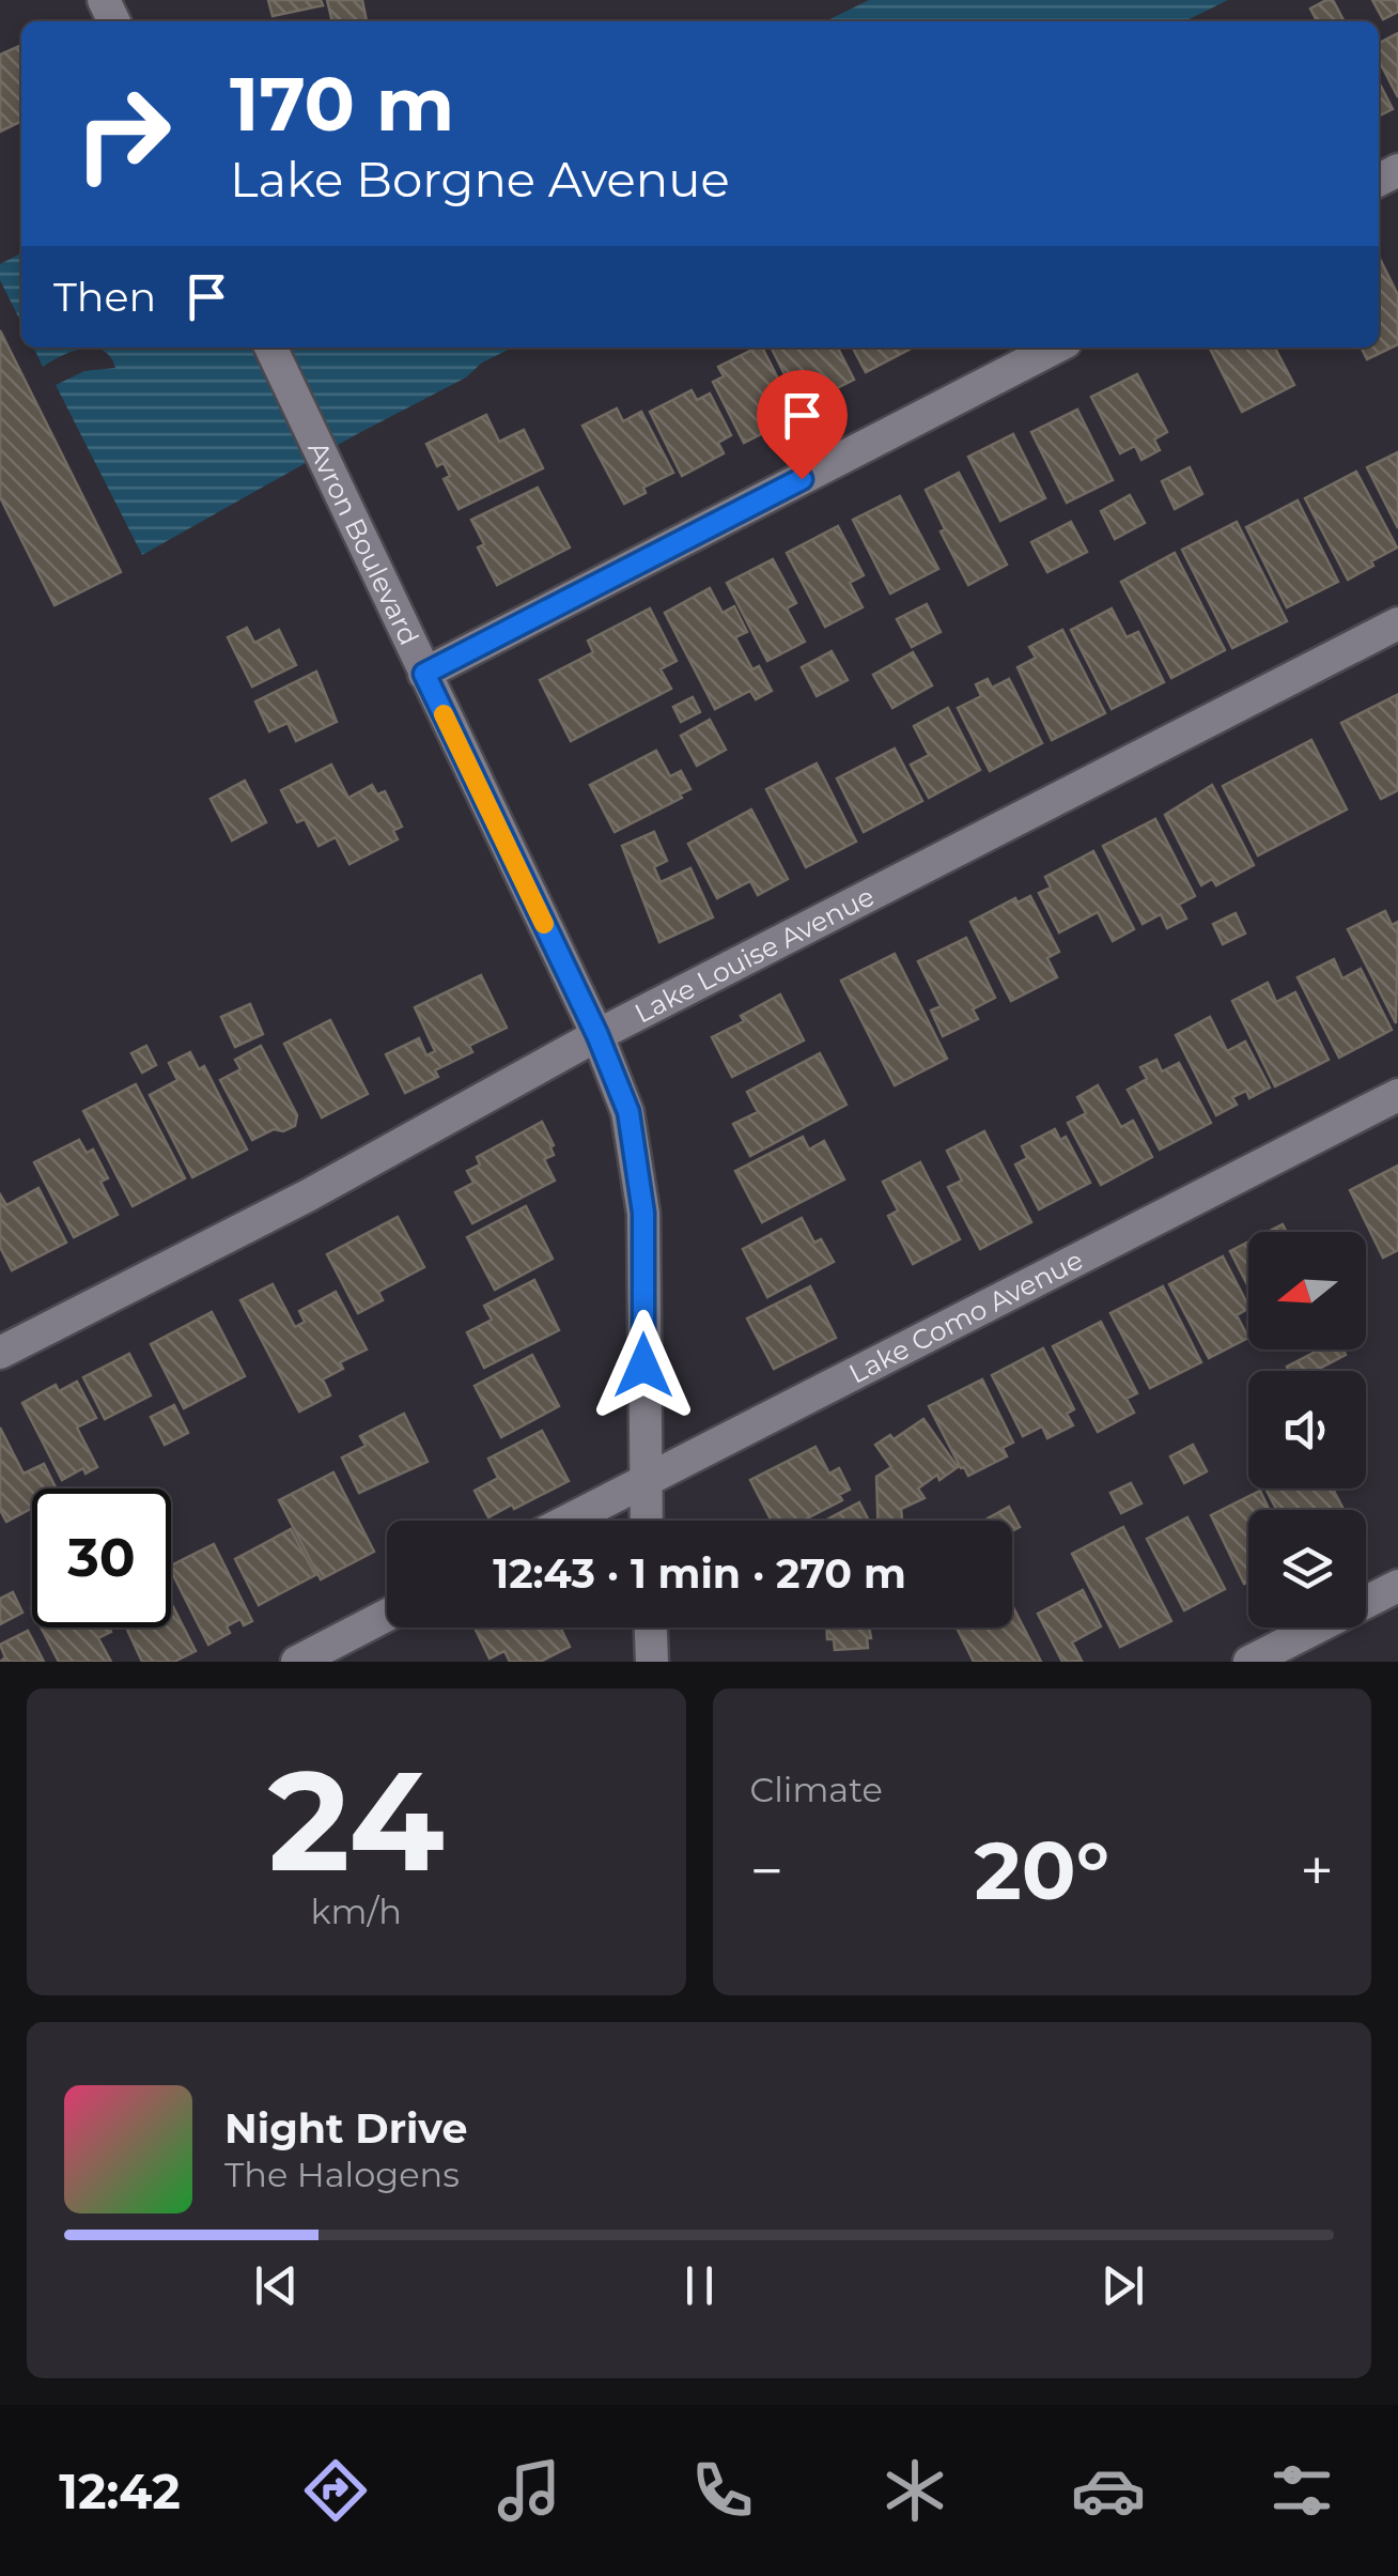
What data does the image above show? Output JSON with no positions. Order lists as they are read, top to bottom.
{
  "streets": {
    "street": ["Avron Boulevard", "Lake Louise Avenue", "Lake Como Avenue"]
  },
  "crossings": [
    ["Avron Boulevard", "Lake Louise Avenue"],
    ["Avron Boulevard", "Lake Como Avenue"]
  ],
  "north": "left",
  "page": {
    "turn": ["170 m", "Lake Borgne Avenue"],
    "then": "Then",
    "limit": "30",
    "trip": "12:43 · 1 min · 270 m",
    "tile": [
      ["24", "km/h"],
      "Climate"
    ],
    "heat": ["−", "20°", "+"],
    "song": ["Night Drive", "The Halogens"],
    "tabs": "12:42"
  }
}
